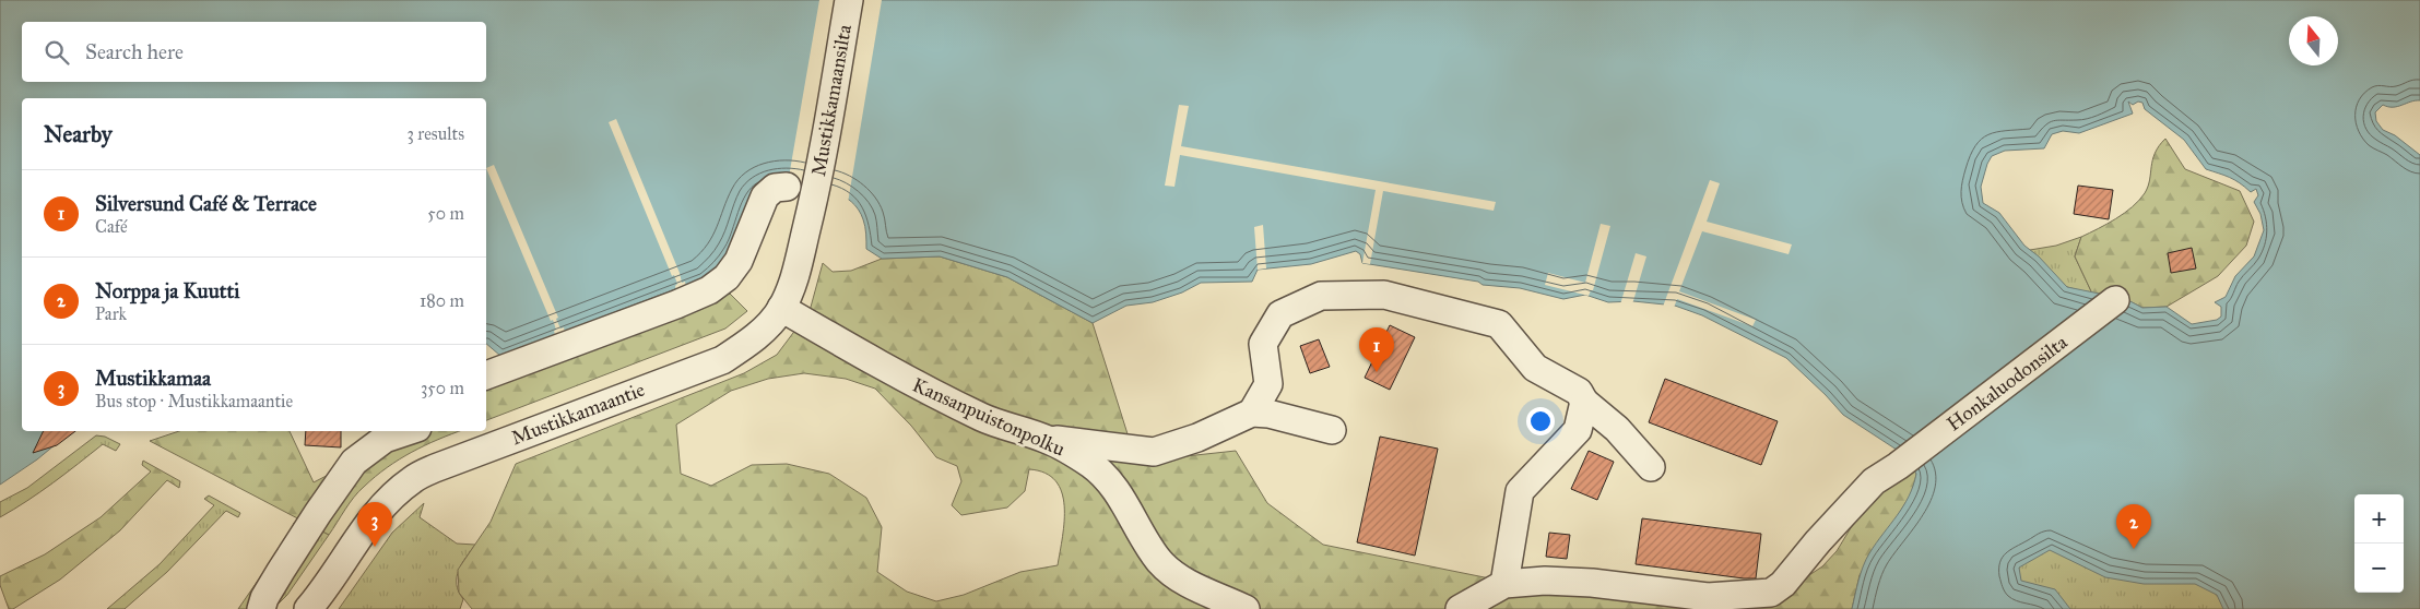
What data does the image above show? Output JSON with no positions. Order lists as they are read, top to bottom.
{
  "streets": {
    "street": [
      "Mustikkamaansilta",
      "Honkaluodonsilta",
      "Mustikkamaantie",
      "Kansanpuistonpolku"
    ]
  },
  "crossings": [
    ["Mustikkamaansilta", "Mustikkamaantie"],
    ["Mustikkamaantie", "Kansanpuistonpolku"]
  ],
  "north": "top",
  "page": {
    "search": "Search here",
    "heading": ["Nearby", "3 results"],
    "list": [
      {
        "mark": "1",
        "name": "Silversund Café & Terrace",
        "note": "Café",
        "value": "50 m"
      },
      {
        "mark": "2",
        "name": "Norppa ja Kuutti",
        "note": "Park",
        "value": "180 m"
      },
      {
        "mark": "3",
        "name": "Mustikkamaa",
        "note": "Bus stop · Mustikkamaantie",
        "value": "350 m"
      }
    ],
    "pins": ["1", "3", "2"],
    "map_buttons": ["+", "−"]
  }
}
